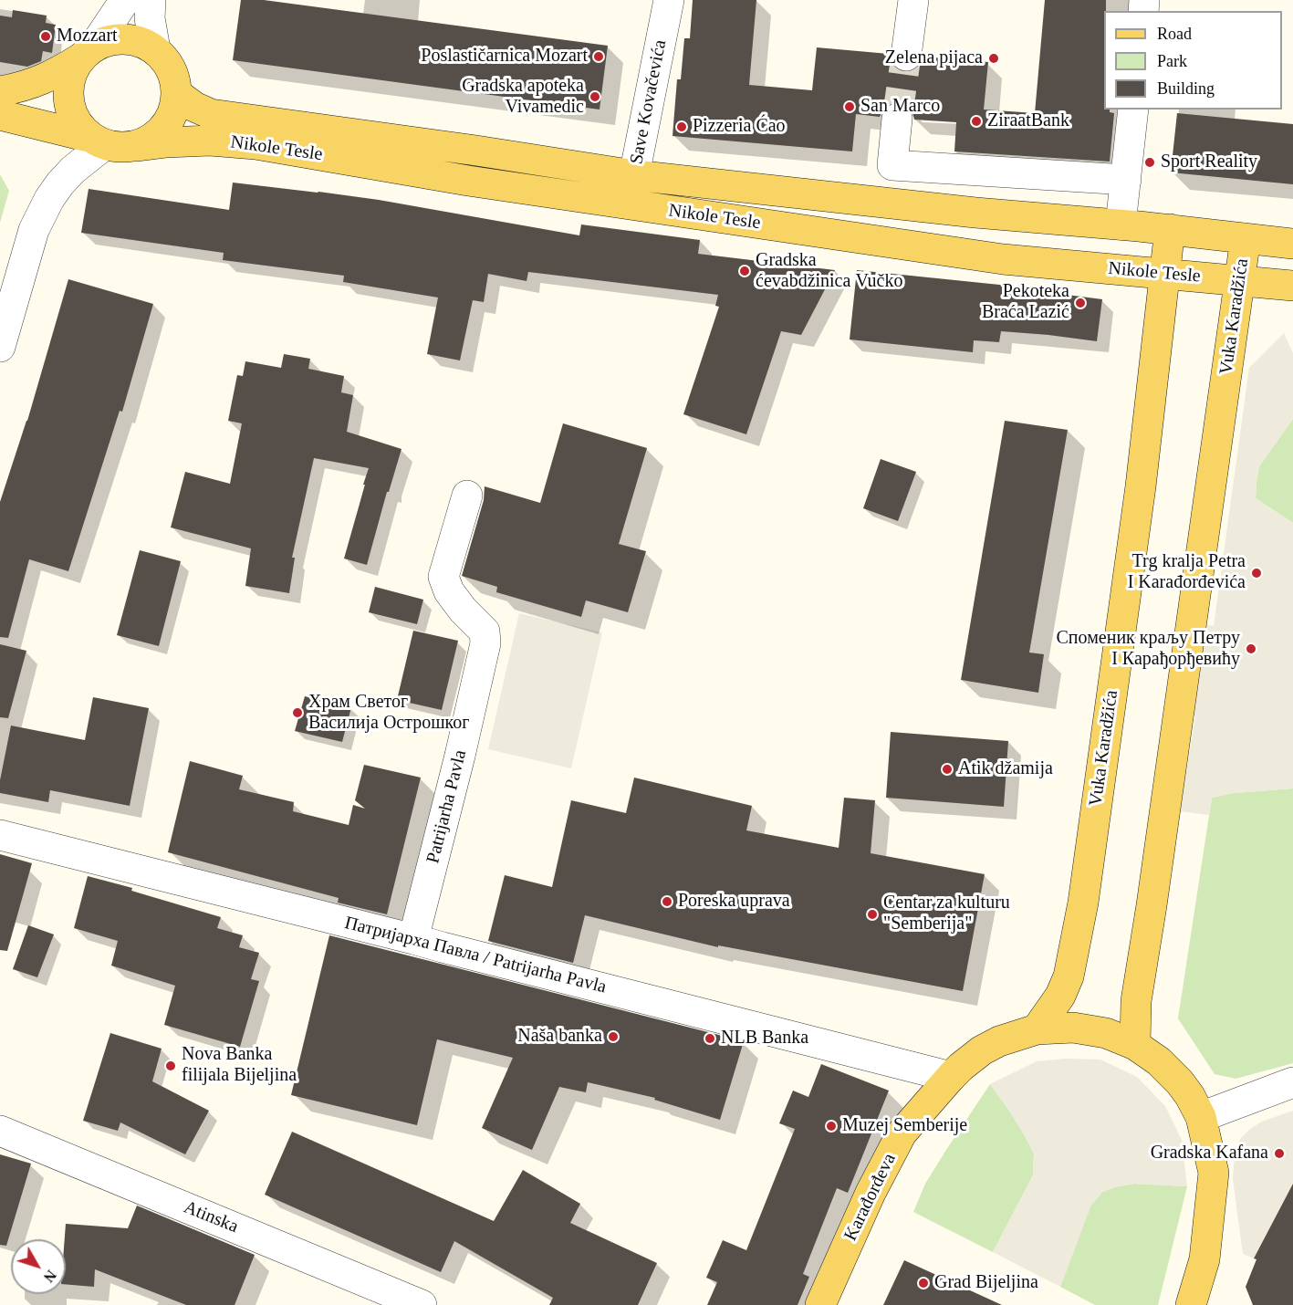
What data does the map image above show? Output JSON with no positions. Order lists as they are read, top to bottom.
{
  "streets": {
    "main road": ["Nikole Tesle", "Vuka Karadžića", "Karađorđeva"],
    "street": [
      "Save Kovačevića",
      "Patrijarha Pavla",
      "Патријарха Павла / Patrijarha Pavla",
      "Atinska"
    ]
  },
  "crossings": [
    ["Save Kovačevića", "Nikole Tesle"],
    ["Nikole Tesle", "Vuka Karadžića"],
    ["Vuka Karadžića", "Karađorđeva"],
    ["Patrijarha Pavla", "Патријарха Павла / Patrijarha Pavla"],
    ["Патријарха Павла / Patrijarha Pavla", "Karađorđeva"]
  ],
  "places": [
    "Mozzart",
    "Poslastičarnica Mozart",
    "Zelena pijaca",
    "Gradska apoteka Vivamedic",
    "San Marco",
    "ZiraatBank",
    "Pizzeria Ćao",
    "Sport Reality",
    "Gradska ćevabdžinica Vučko",
    "Pekoteka Braća Lazić",
    "Trg kralja Petra I Karađorđevića",
    "Споменик краљу Петру I Карађорђевићу",
    "Храм Светог Василија Острошког",
    "Atik džamija",
    "Poreska uprava",
    "Centar za kulturu \"Semberija\"",
    "Naša banka",
    "NLB Banka",
    "Nova Banka filijala Bijeljina",
    "Muzej Semberije",
    "Gradska Kafana",
    "Grad Bijeljina"
  ],
  "legend": ["Road", "Park", "Building"],
  "north": "bottom right"
}
